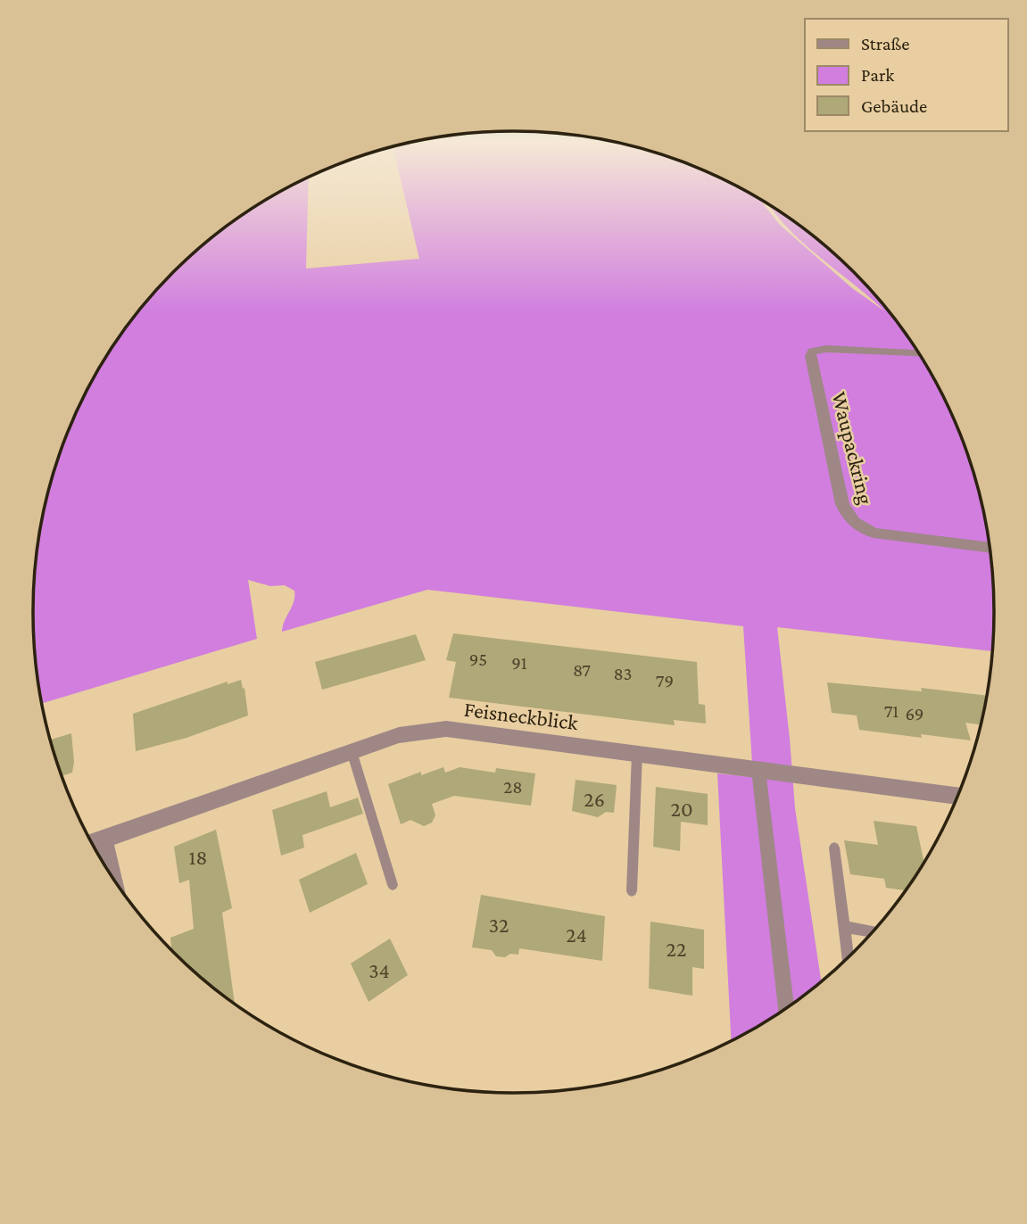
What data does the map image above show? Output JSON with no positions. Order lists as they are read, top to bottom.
{
  "streets": {
    "street": ["Waupackring", "Feisneckblick"]
  },
  "house_numbers": [
    "95",
    "91",
    "87",
    "83",
    "79",
    "71",
    "69",
    "28",
    "26",
    "20",
    "18",
    "32",
    "24",
    "22",
    "34"
  ],
  "legend": ["Straße", "Park", "Gebäude"]
}
